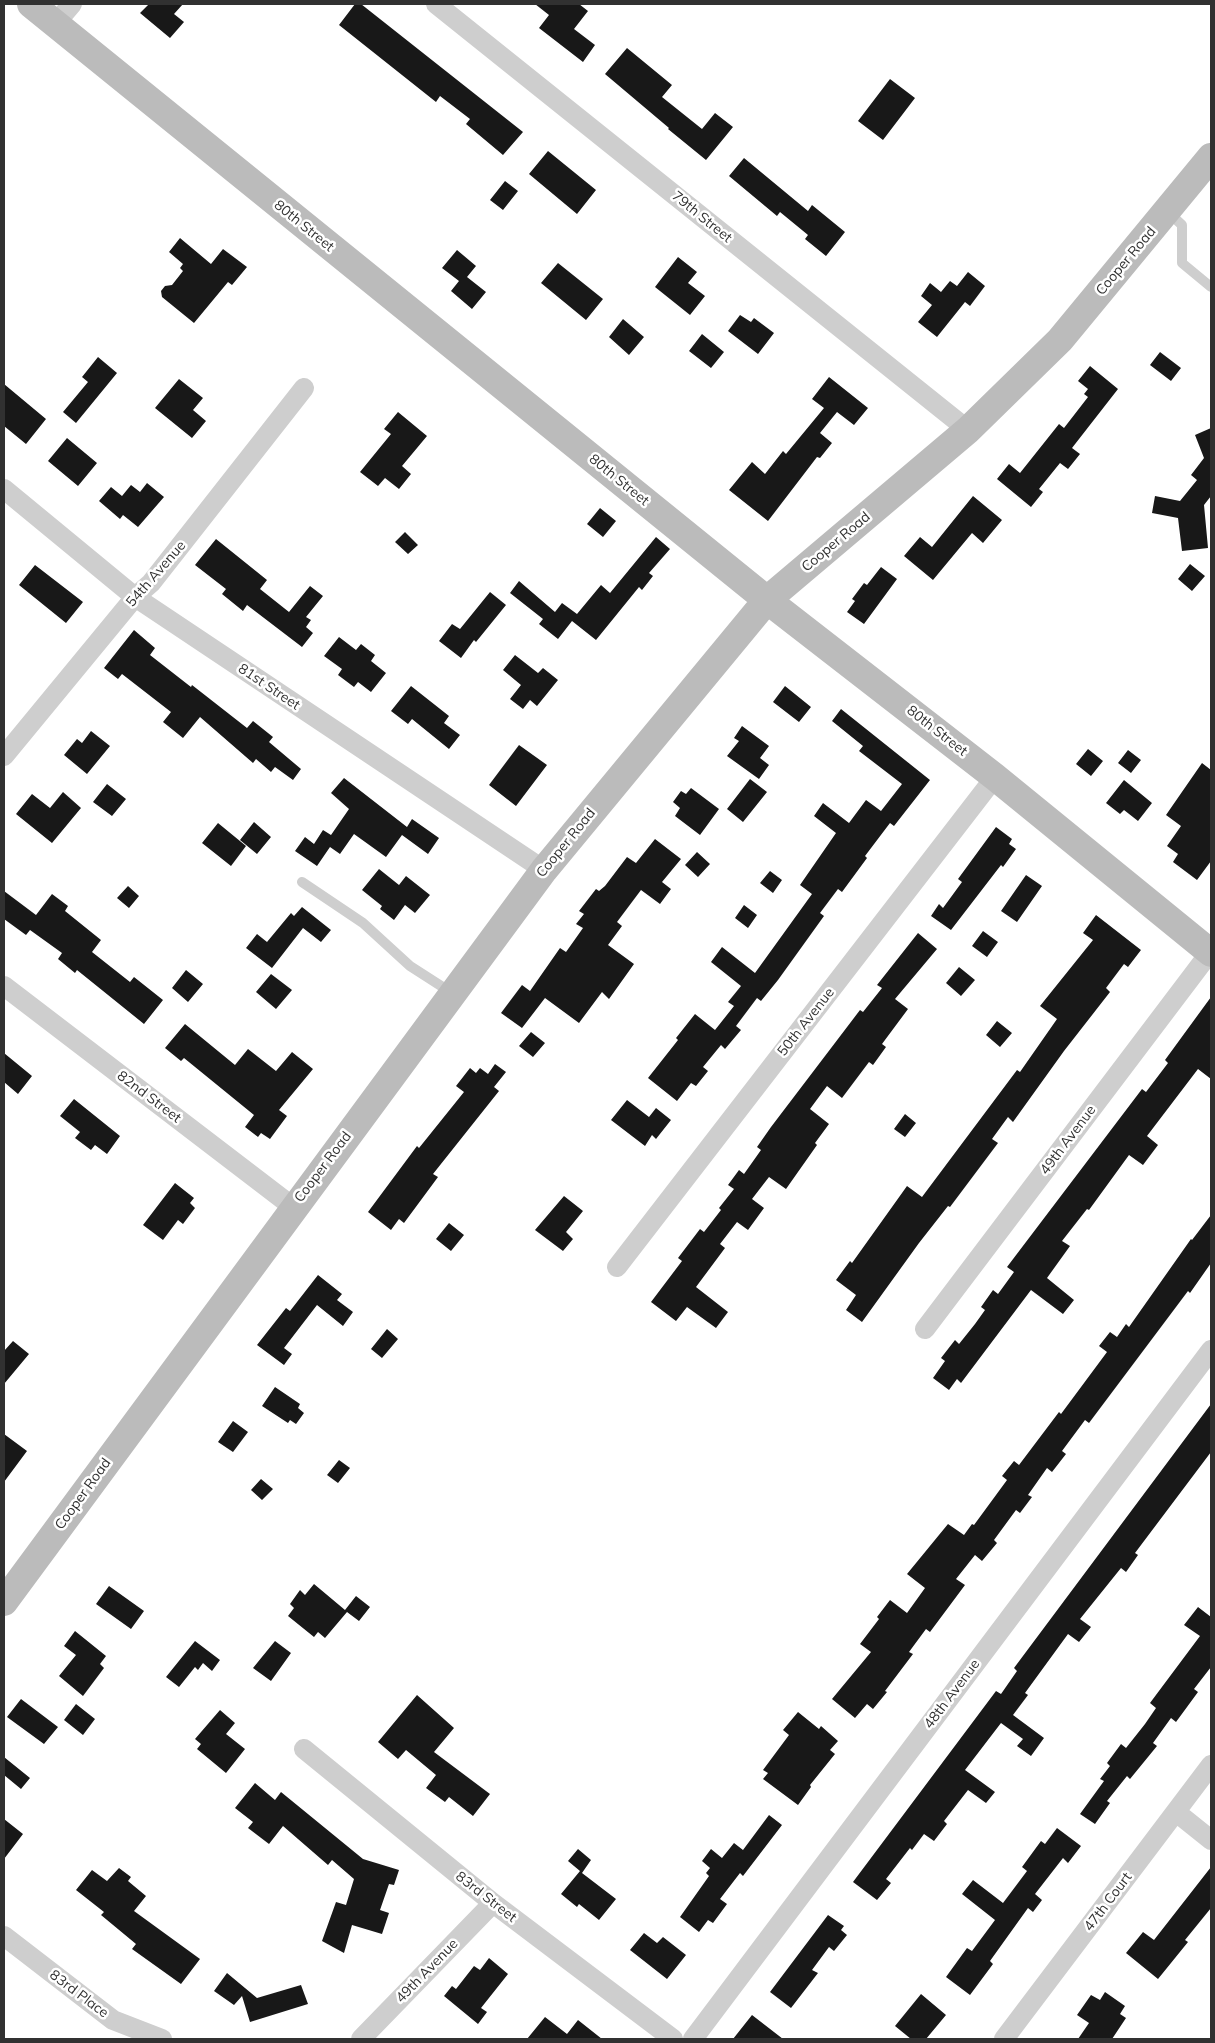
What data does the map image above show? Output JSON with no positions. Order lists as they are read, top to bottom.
{
  "streets": {
    "street": [
      "79th Street",
      "80th Street",
      "Cooper Road",
      "54th Avenue",
      "81st Street",
      "50th Avenue",
      "82nd Street",
      "49th Avenue",
      "48th Avenue",
      "83rd Street",
      "47th Court",
      "83rd Place"
    ]
  },
  "crossings": [
    ["79th Street", "Cooper Road"],
    ["80th Street", "Cooper Road"],
    ["80th Street", "50th Avenue"],
    ["80th Street", "49th Avenue"],
    ["Cooper Road", "81st Street"],
    ["Cooper Road", "82nd Street"],
    ["54th Avenue", "81st Street"],
    ["49th Avenue", "83rd Street"]
  ]
}
